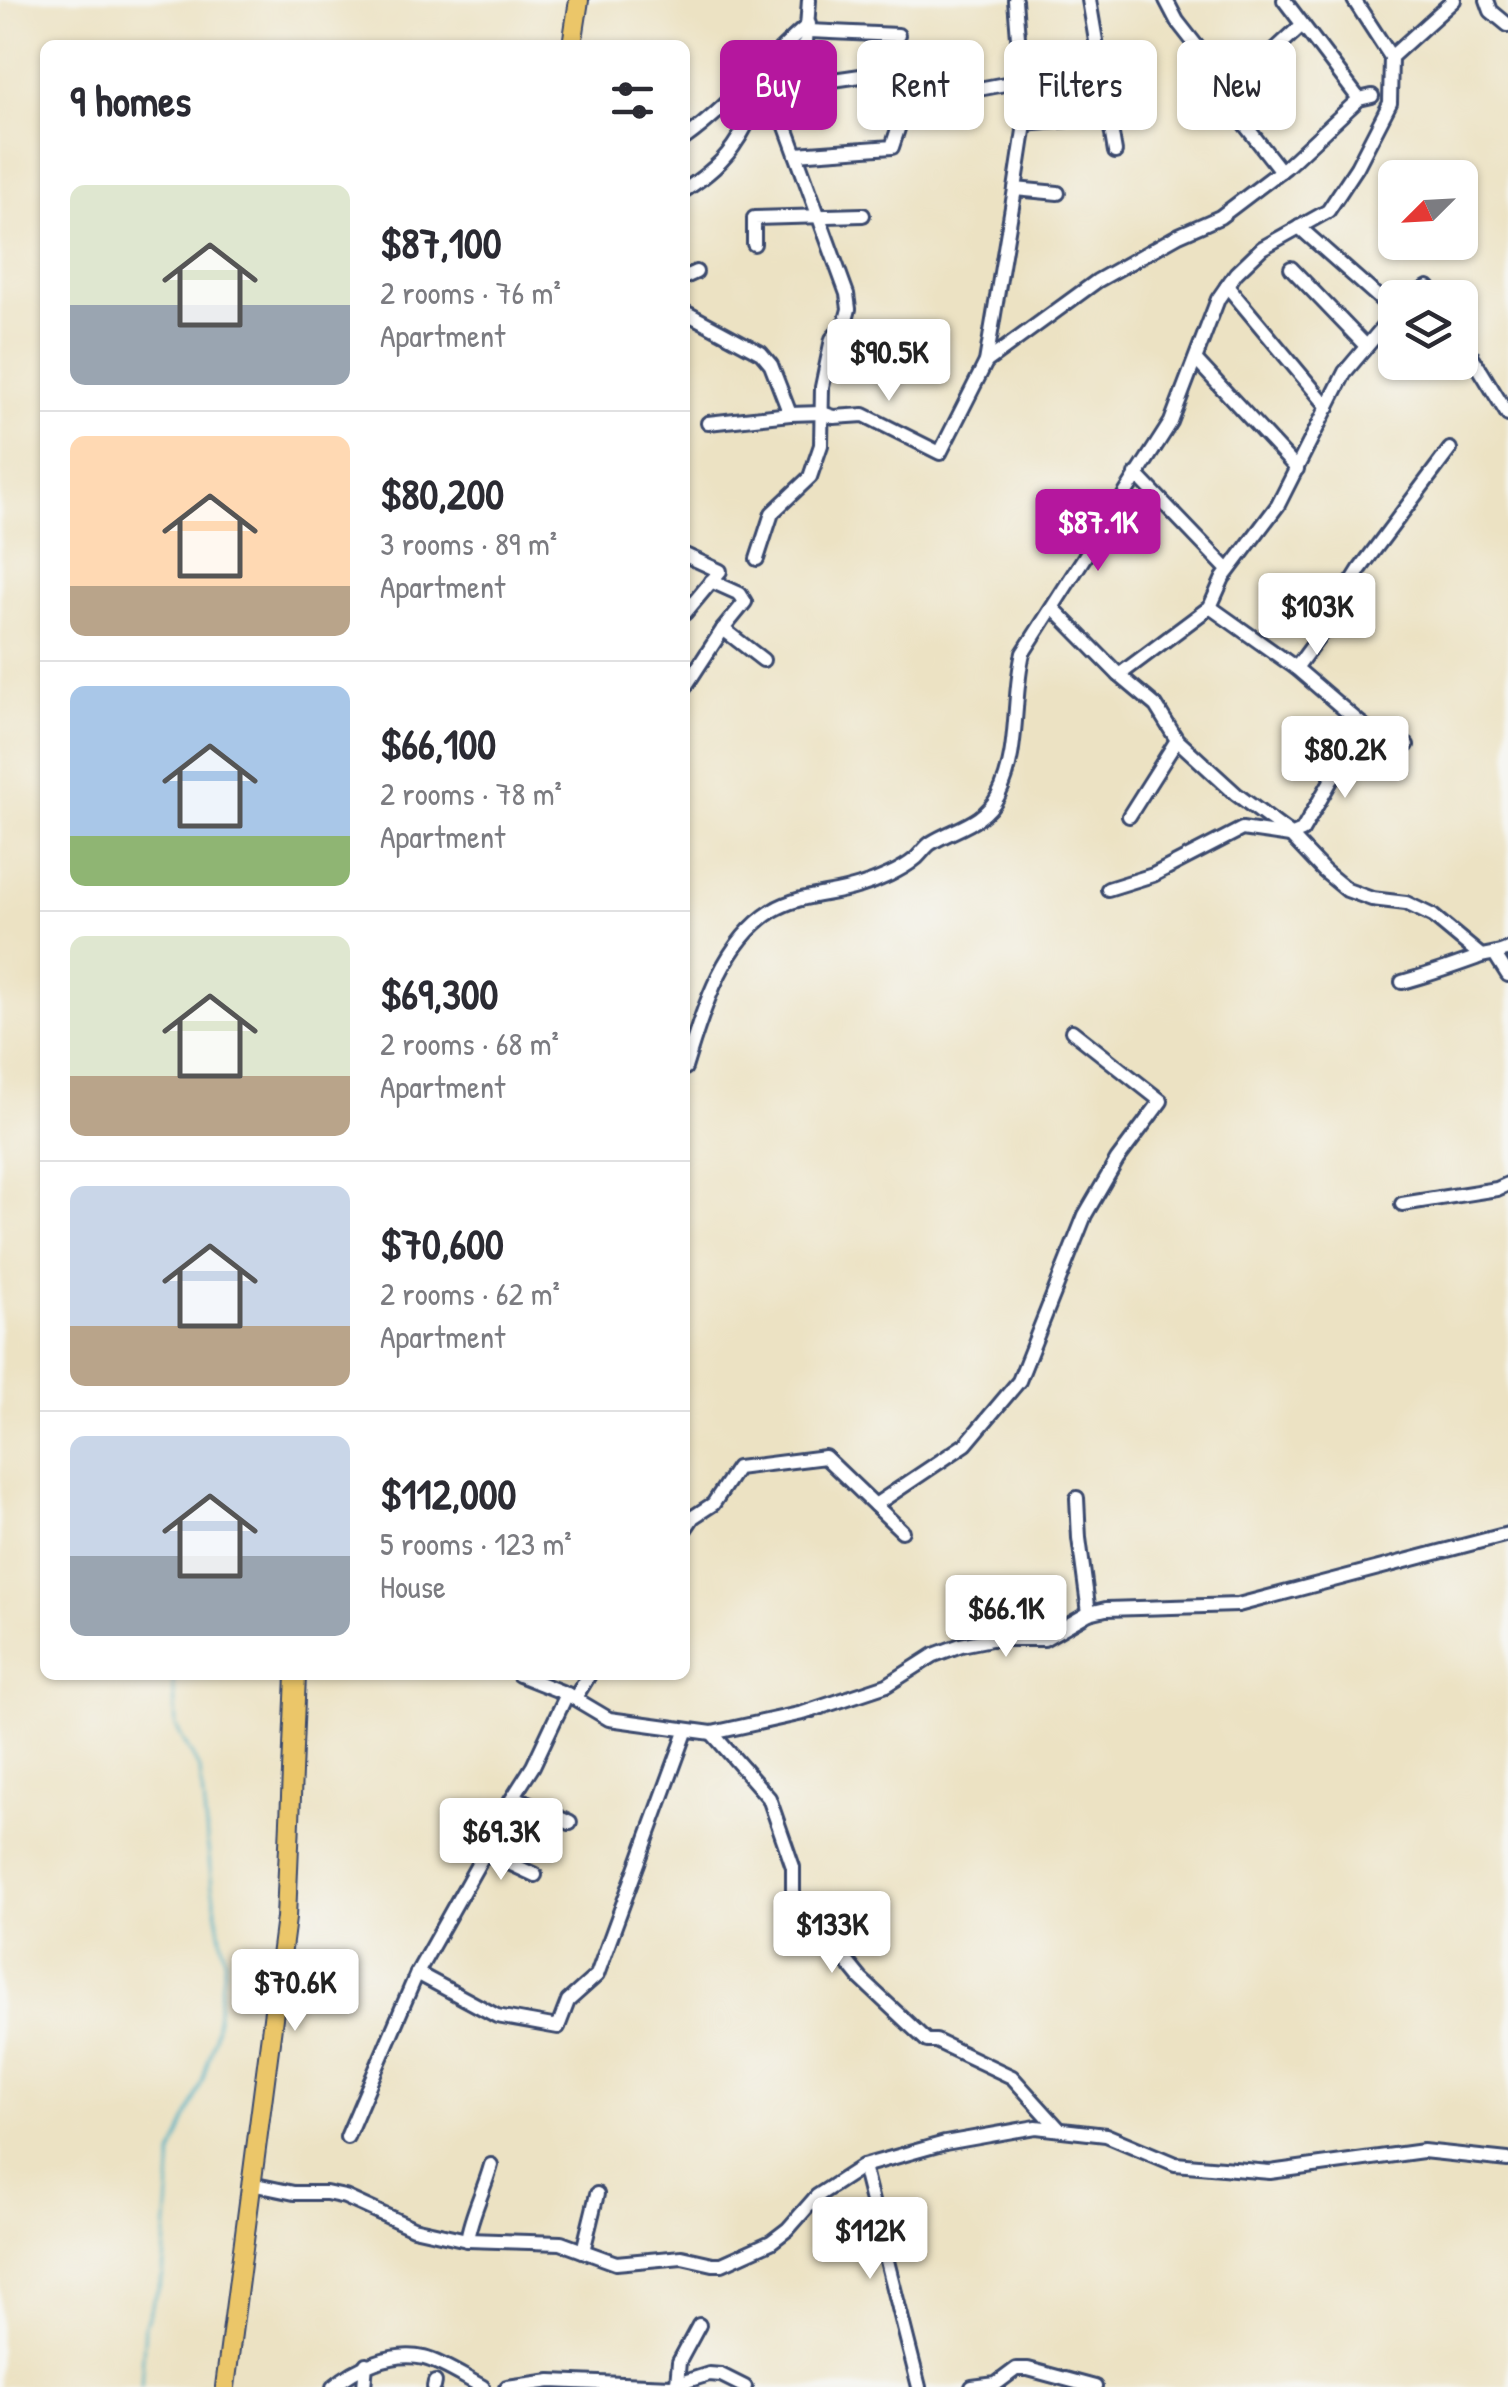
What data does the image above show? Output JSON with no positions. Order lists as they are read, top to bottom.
{
  "north": "bottom left",
  "page": {
    "chip": [
      "Buy",
      "Rent",
      "Filters",
      "New"
    ],
    "heading": "9 homes",
    "list": [
      {
        "name": "$87,100",
        "note": "2 rooms · 76 m² · Apartment"
      },
      {
        "name": "$80,200",
        "note": "3 rooms · 89 m² · Apartment"
      },
      {
        "name": "$66,100",
        "note": "2 rooms · 78 m² · Apartment"
      },
      {
        "name": "$69,300",
        "note": "2 rooms · 68 m² · Apartment"
      },
      {
        "name": "$70,600",
        "note": "2 rooms · 62 m² · Apartment"
      },
      {
        "name": "$112,000",
        "note": "5 rooms · 123 m² · House"
      }
    ],
    "price": [
      "$90.5K",
      "$87.1K",
      "$103K",
      "$80.2K",
      "$66.1K",
      "$69.3K",
      "$133K",
      "$70.6K",
      "$112K"
    ]
  }
}
